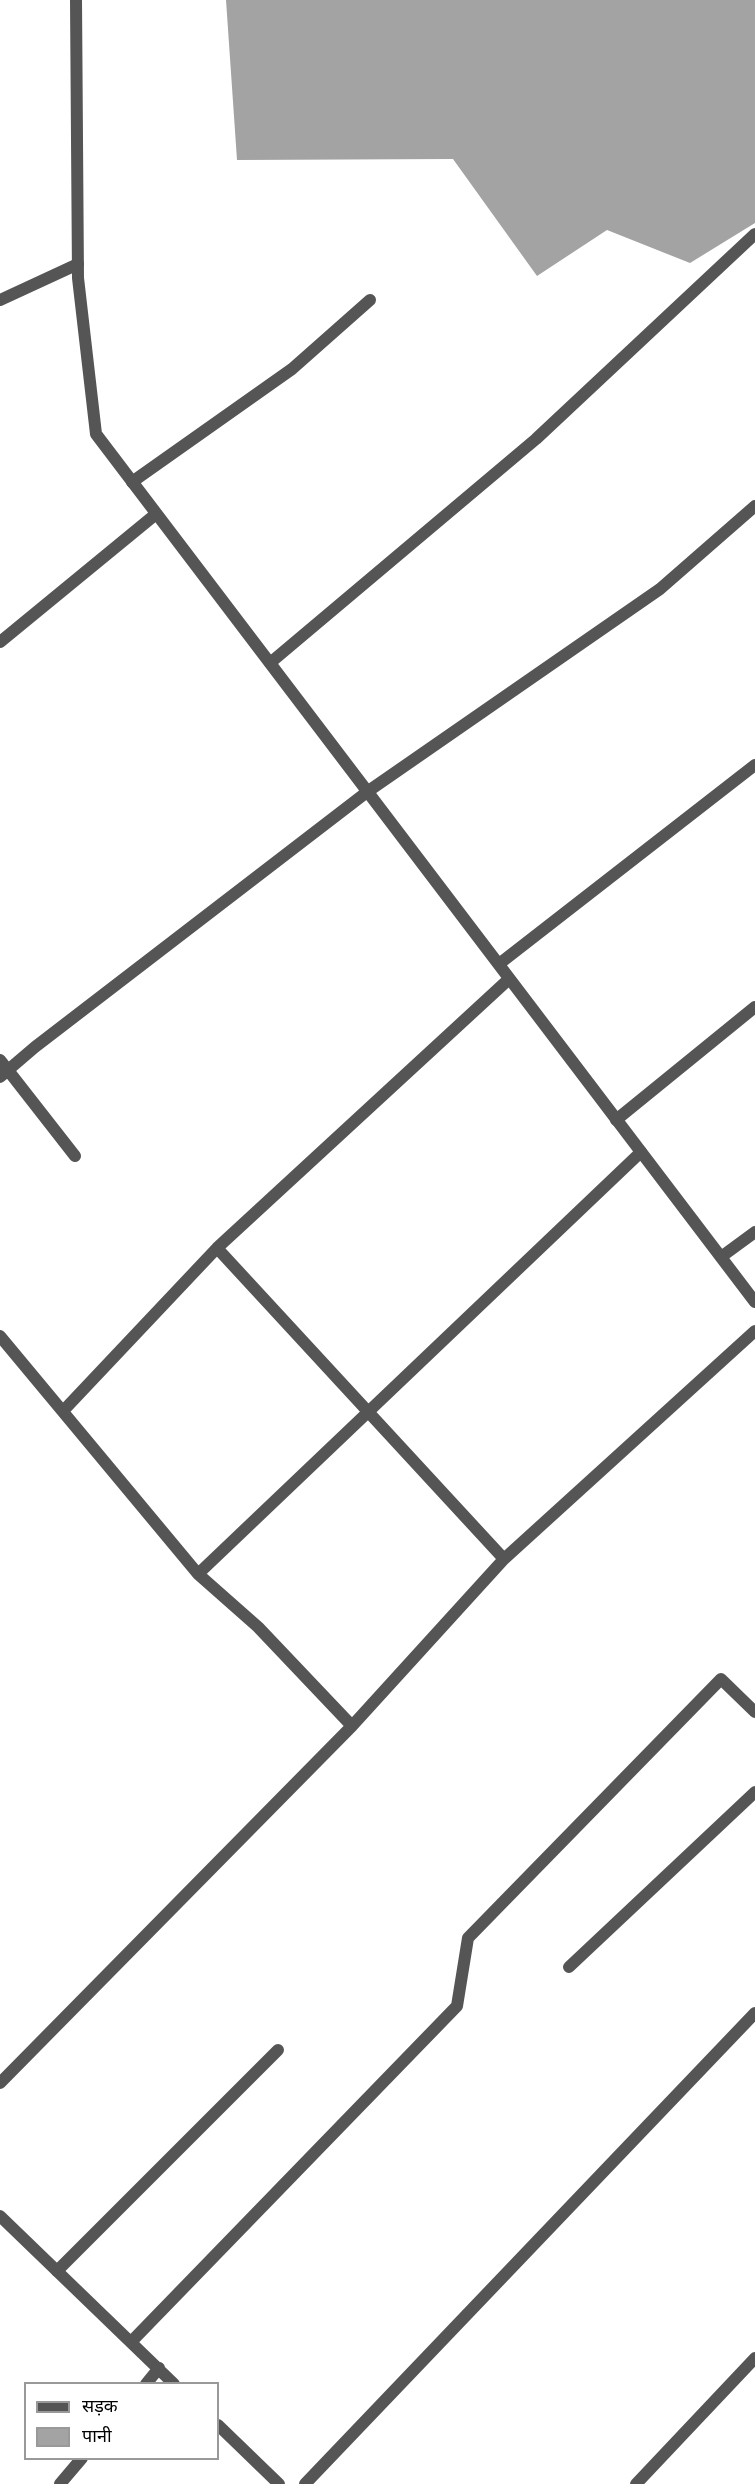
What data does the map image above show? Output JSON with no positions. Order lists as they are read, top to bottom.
{
  "legend": ["सड़क", "पानी"]
}
